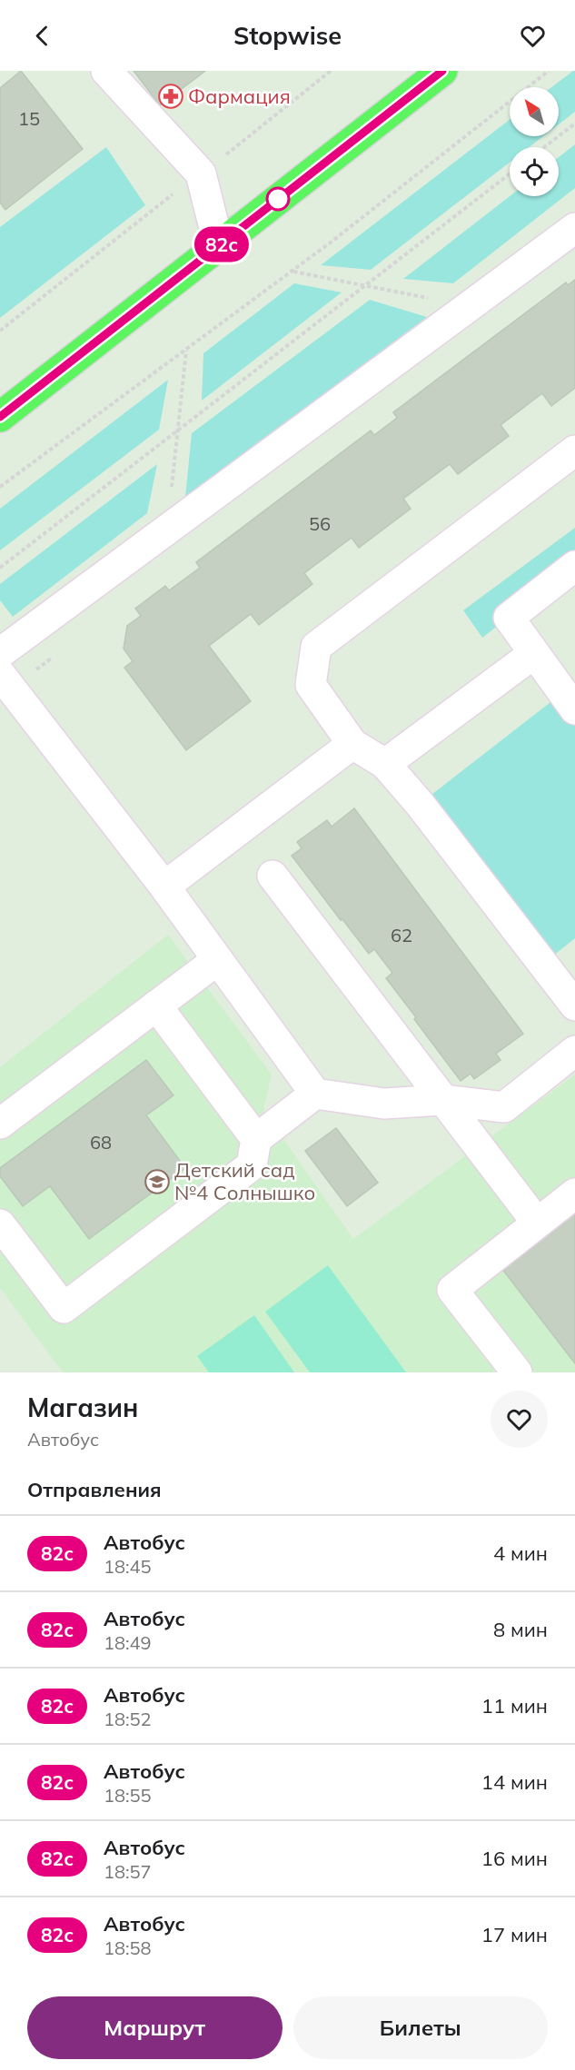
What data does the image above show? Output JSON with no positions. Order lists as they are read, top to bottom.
{
  "places": {
    "pharmacy": ["Фармация"],
    "school or university": ["Детский сад №4 Солнышко"]
  },
  "lines": ["bus line 82с"],
  "house_numbers": [
    "15",
    "56",
    "62",
    "68"
  ],
  "north": "top left",
  "page": {
    "header": "Stopwise",
    "on_map": "82с",
    "heading": [
      ["Магазин", "Автобус"],
      "Отправления"
    ],
    "list": [
      {
        "mark": "82с",
        "name": "Автобус",
        "note": "18:45",
        "value": "4 мин"
      },
      {
        "mark": "82с",
        "name": "Автобус",
        "note": "18:49",
        "value": "8 мин"
      },
      {
        "mark": "82с",
        "name": "Автобус",
        "note": "18:52",
        "value": "11 мин"
      },
      {
        "mark": "82с",
        "name": "Автобус",
        "note": "18:55",
        "value": "14 мин"
      },
      {
        "mark": "82с",
        "name": "Автобус",
        "note": "18:57",
        "value": "16 мин"
      },
      {
        "mark": "82с",
        "name": "Автобус",
        "note": "18:58",
        "value": "17 мин"
      }
    ],
    "buttons": ["Маршрут", "Билеты"]
  }
}
